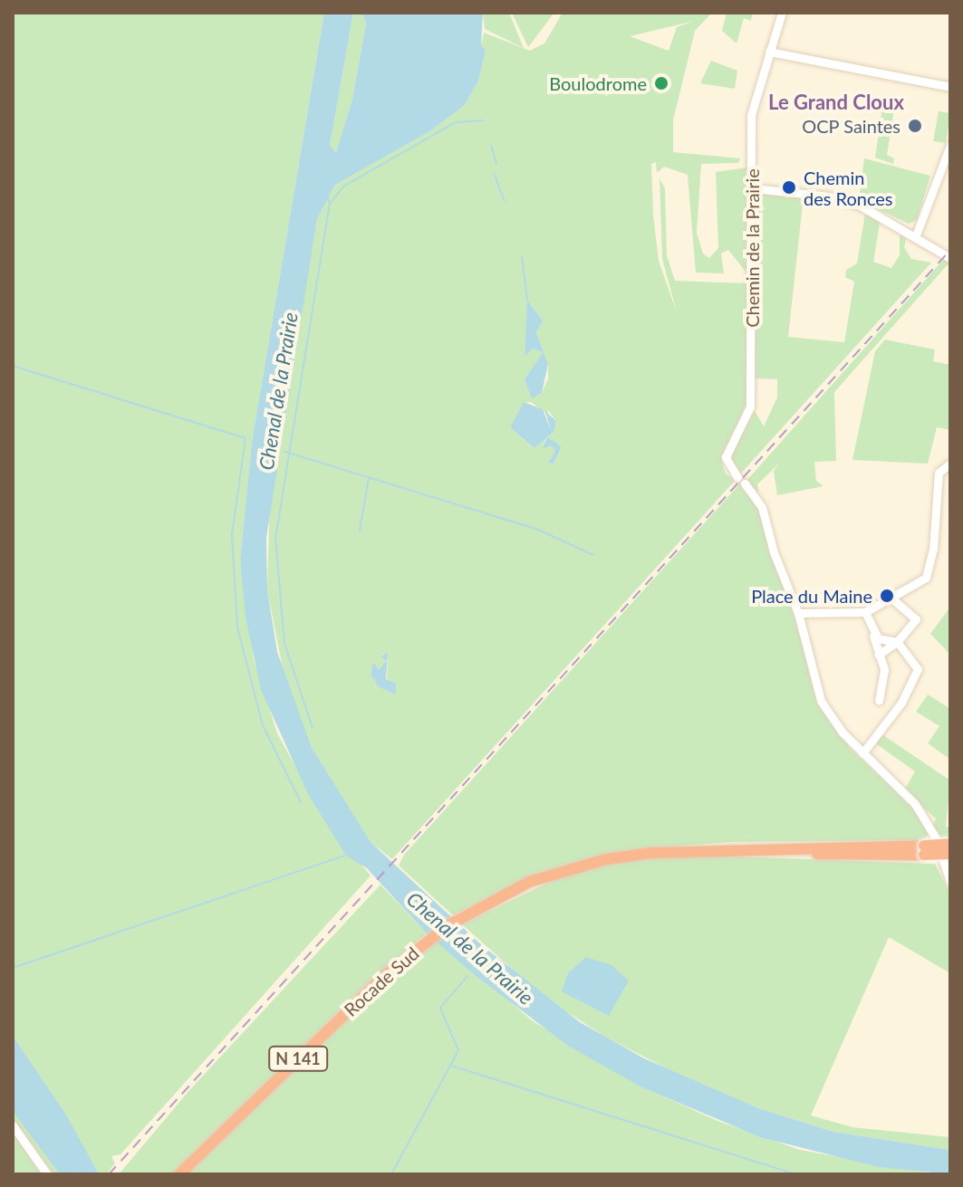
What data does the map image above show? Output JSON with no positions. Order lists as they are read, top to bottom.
{
  "streets": {
    "highway": ["Rocade Sud", "N 141"],
    "street": ["Chemin de la Prairie"]
  },
  "crossings": [
    ["Rocade Sud", "N 141"]
  ],
  "districts": ["Le Grand Cloux"],
  "water": ["Chenal de la Prairie"],
  "places": [
    "Boulodrome",
    "OCP Saintes",
    "Chemin des Ronces",
    "Place du Maine"
  ]
}
